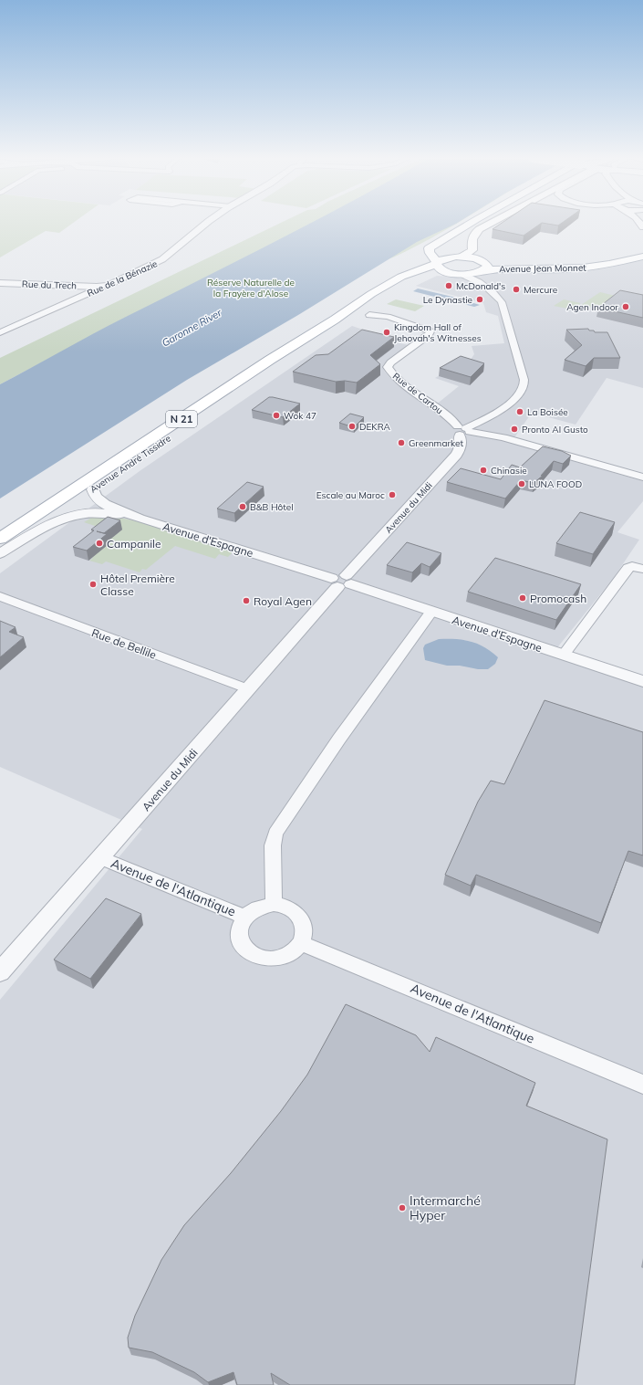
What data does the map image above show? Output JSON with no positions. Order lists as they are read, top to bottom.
{
  "streets": {
    "main road": ["Avenue Jean Monnet", "N 21", "Avenue André Tissidre"],
    "street": [
      "Rue de la Bénazie",
      "Rue du Trech",
      "Rue de Cartou",
      "Avenue du Midi",
      "Avenue d'Espagne",
      "Rue de Bellile",
      "Avenue de l'Atlantique"
    ]
  },
  "crossings": [
    ["Avenue Jean Monnet", "Avenue André Tissidre"],
    ["Rue de la Bénazie", "Rue du Trech"],
    ["Rue de Cartou", "Avenue du Midi"],
    ["Avenue André Tissidre", "Avenue d'Espagne"],
    ["Avenue du Midi", "Avenue d'Espagne"],
    ["Avenue du Midi", "Rue de Bellile"],
    ["Avenue du Midi", "Avenue de l'Atlantique"]
  ],
  "water": ["Garonne River"],
  "parks": ["Réserve Naturelle de la Frayère d'Alose"],
  "places": [
    "McDonald's",
    "Mercure",
    "Le Dynastie",
    "Agen Indoor",
    "Kingdom Hall of Jehovah's Witnesses",
    "La Boisée",
    "Wok 47",
    "DEKRA",
    "Pronto Al Gusto",
    "Greenmarket",
    "Chinasie",
    "LUNA FOOD",
    "Escale au Maroc",
    "B&B Hôtel",
    "Campanile",
    "Hôtel Première Classe",
    "Promocash",
    "Royal Agen",
    "Intermarché Hyper"
  ]
}
